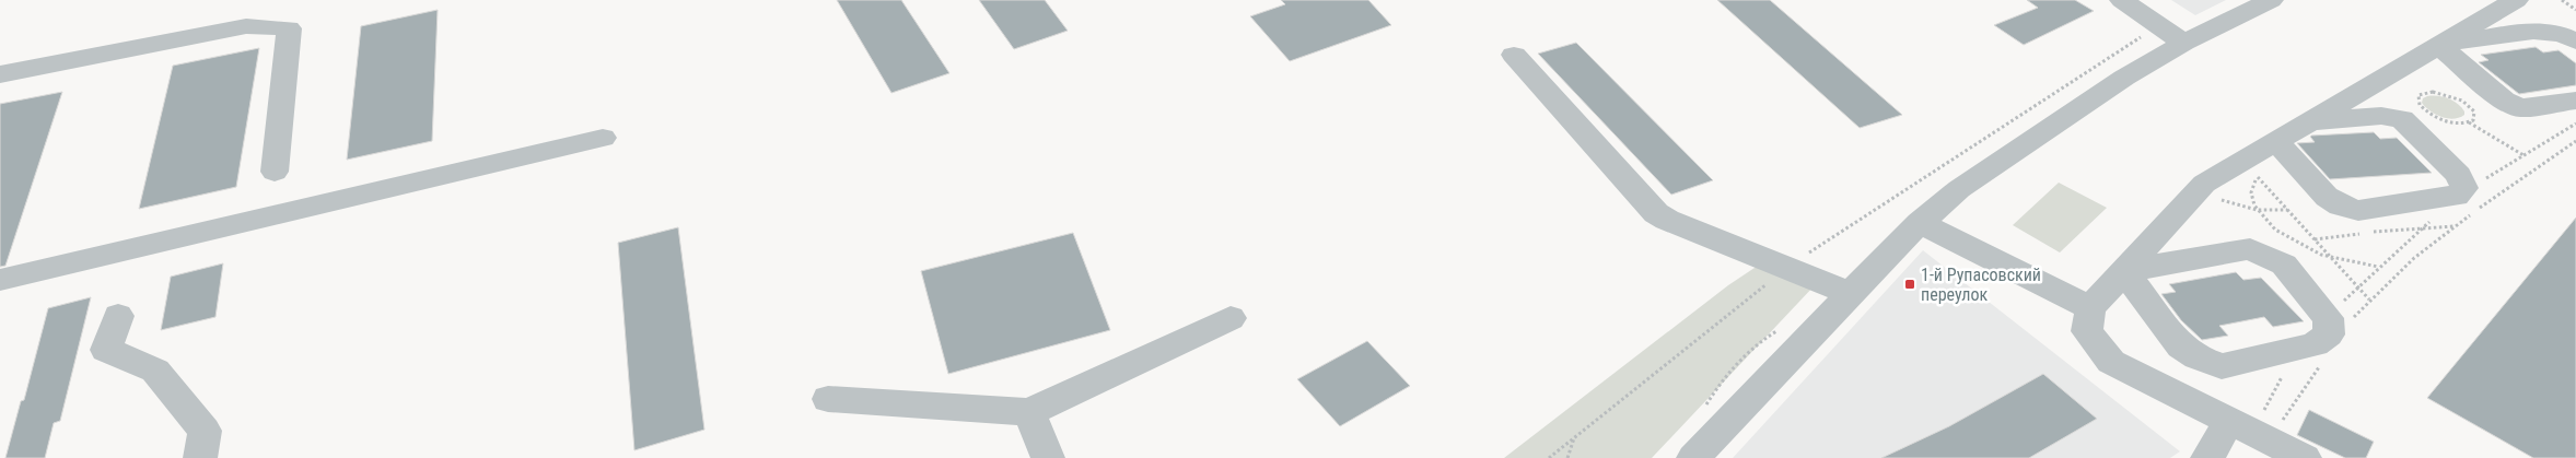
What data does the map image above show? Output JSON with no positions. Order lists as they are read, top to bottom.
{
  "places": {
    "transit": ["1-й Рупасовский переулок"]
  }
}
